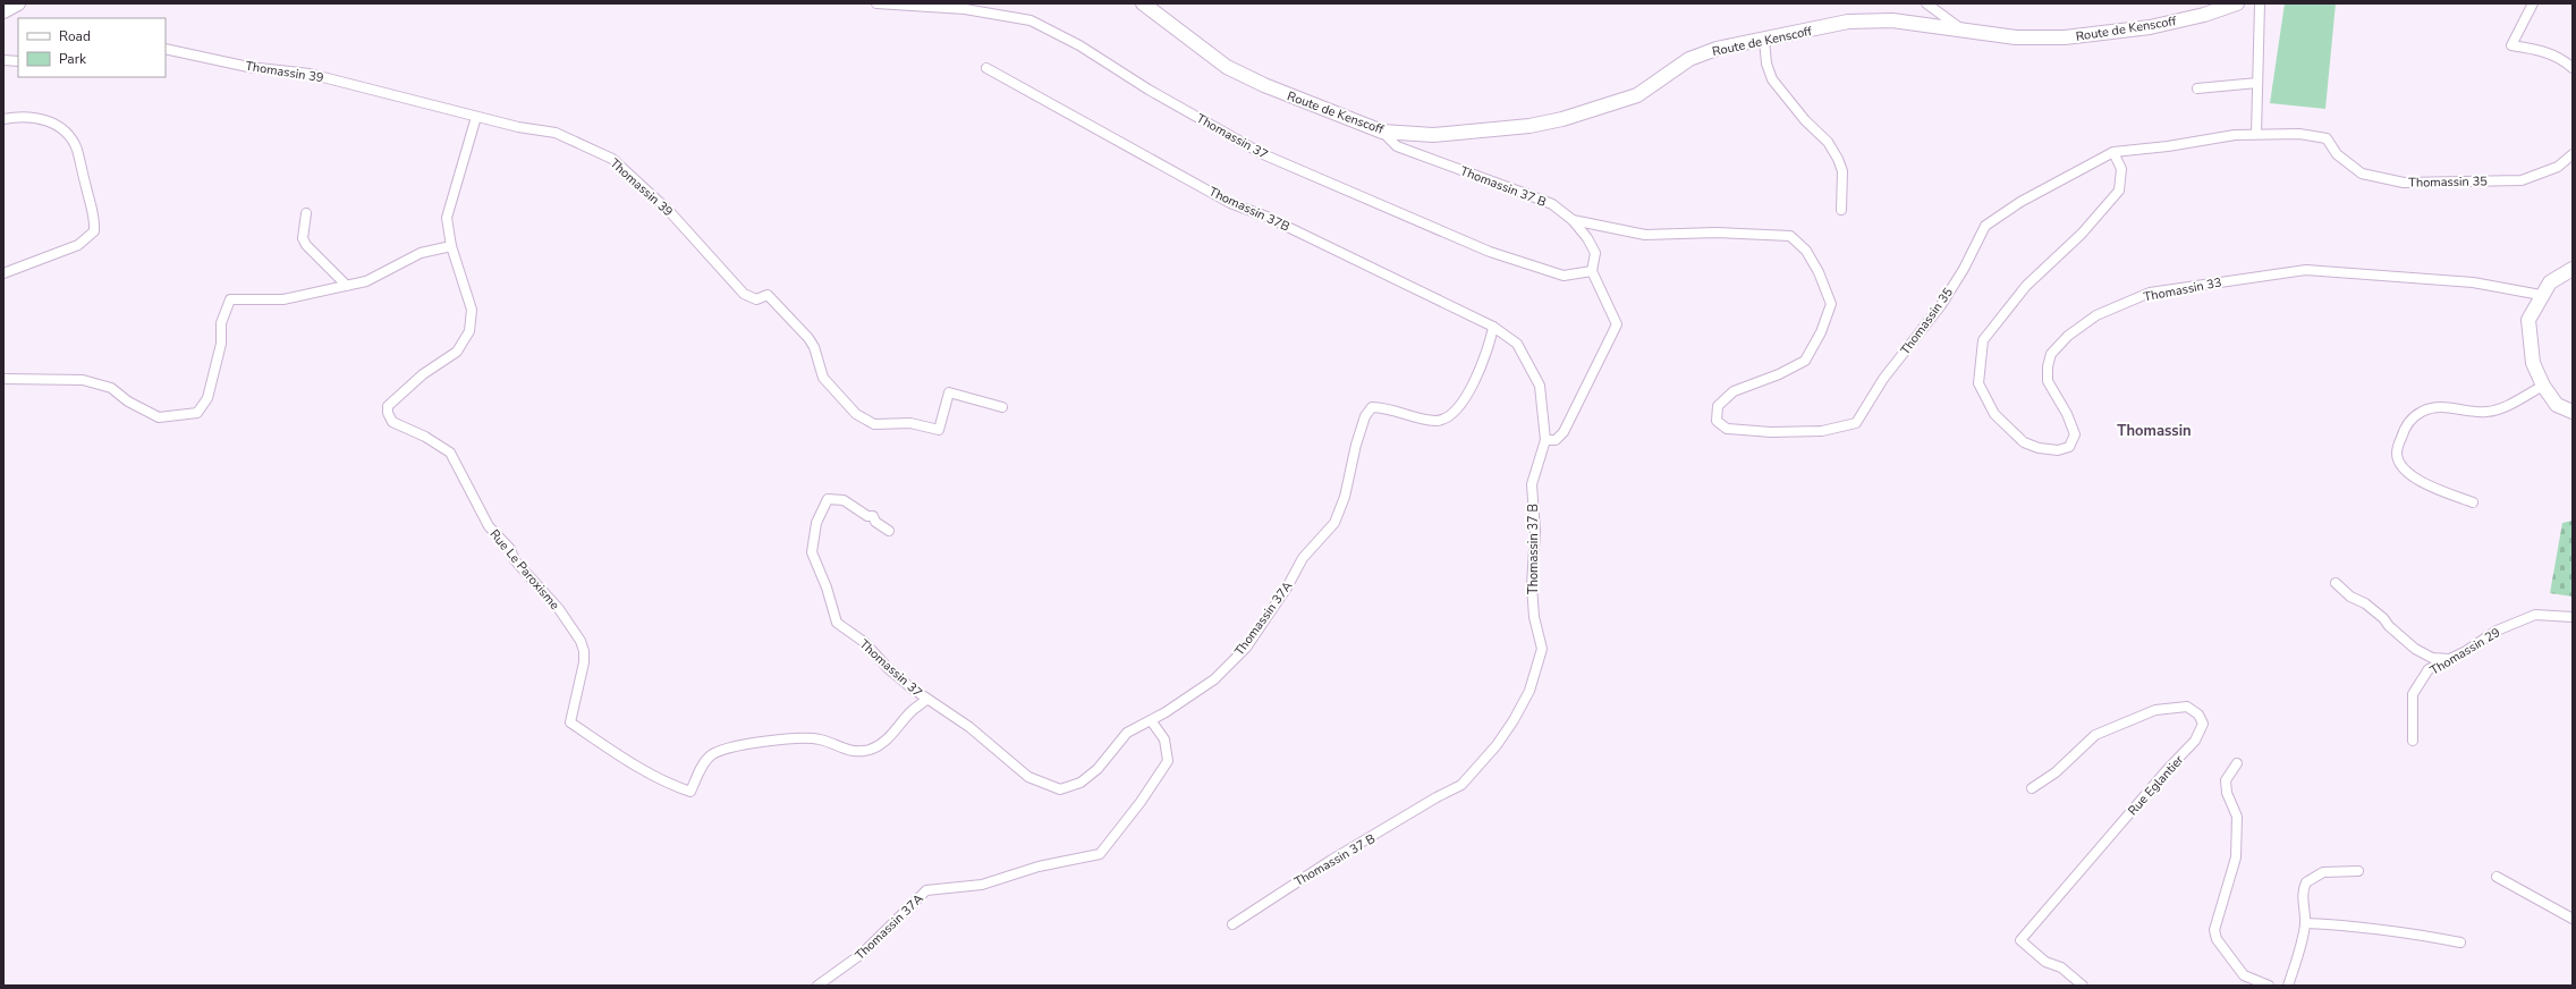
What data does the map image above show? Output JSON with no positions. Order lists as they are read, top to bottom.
{
  "streets": {
    "main road": ["Route de Kenscoff"],
    "street": [
      "Thomassin 39",
      "Thomassin 37",
      "Thomassin 35",
      "Thomassin 37 B",
      "Thomassin 37B",
      "Thomassin 33",
      "Rue Le Paroxisme",
      "Thomassin 37A",
      "Thomassin 29",
      "Rue Eglantier"
    ]
  },
  "crossings": [
    ["Route de Kenscoff", "Thomassin 37 B"],
    ["Thomassin 37", "Thomassin 37 B"],
    ["Thomassin 37", "Rue Le Paroxisme"],
    ["Thomassin 37", "Thomassin 37A"],
    ["Thomassin 35", "Thomassin 37 B"],
    ["Thomassin 35", "Thomassin 33"],
    ["Thomassin 37B", "Thomassin 37A"]
  ],
  "districts": ["Thomassin"],
  "legend": ["Road", "Park"]
}
